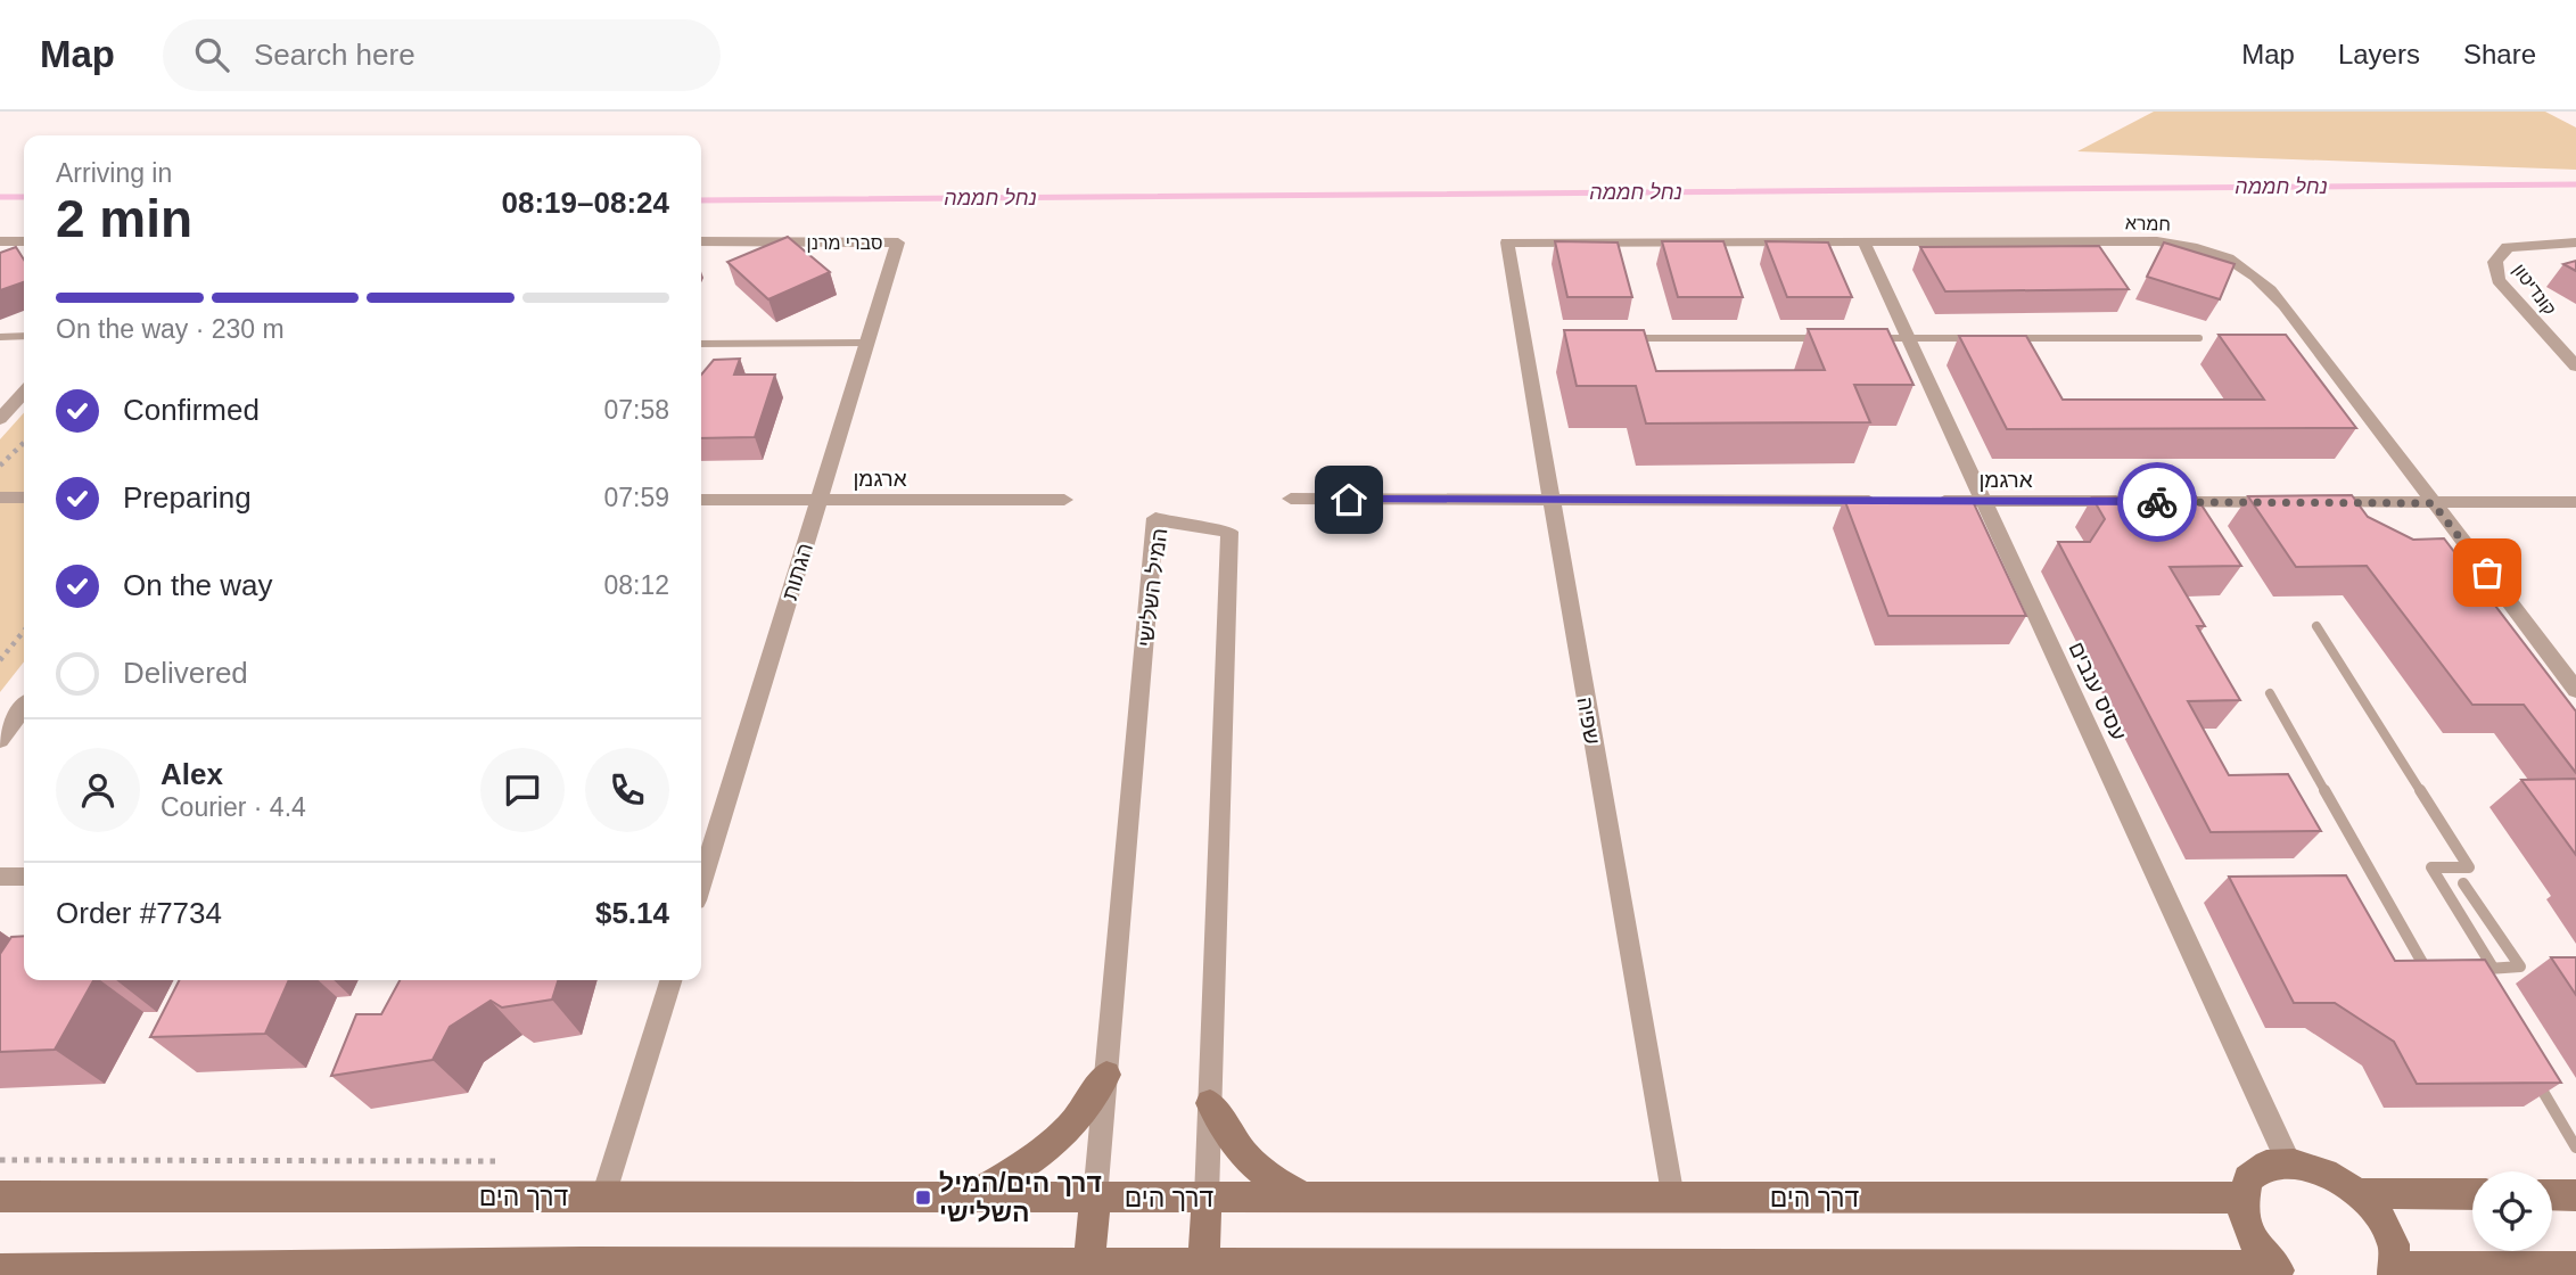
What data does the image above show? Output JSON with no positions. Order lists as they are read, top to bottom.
{
  "streets": {
    "street": [
      "חמרא",
      "סברי מרנן",
      "קונדיטון",
      "ארגמן",
      "הגתות",
      "המיל השלישי",
      "עסיס ענבים",
      "שפיה",
      "דרך הים"
    ]
  },
  "crossings": [
    ["חמרא", "ארגמן"],
    ["חמרא", "עסיס ענבים"],
    ["חמרא", "שפיה"],
    ["סברי מרנן", "הגתות"],
    ["ארגמן", "הגתות"],
    ["ארגמן", "עסיס ענבים"],
    ["המיל השלישי", "דרך הים"],
    ["שפיה", "דרך הים"]
  ],
  "water": ["נחל חממה"],
  "places": {
    "transit": ["דרך הים/המיל השלישי"]
  },
  "page": {
    "header": "Map",
    "search": "Search here",
    "nav": ["Map", "Layers", "Share"],
    "heading": ["2 min", "Arriving in", "08:19–08:24"],
    "panel": [
      "Alex",
      "Courier · 4.4",
      "Order #7734",
      "$5.14"
    ],
    "bar": "On the way · 230 m",
    "list": [
      ["Confirmed", "07:58"],
      ["Preparing", "07:59"],
      ["On the way", "08:12"],
      "Delivered"
    ]
  }
}
